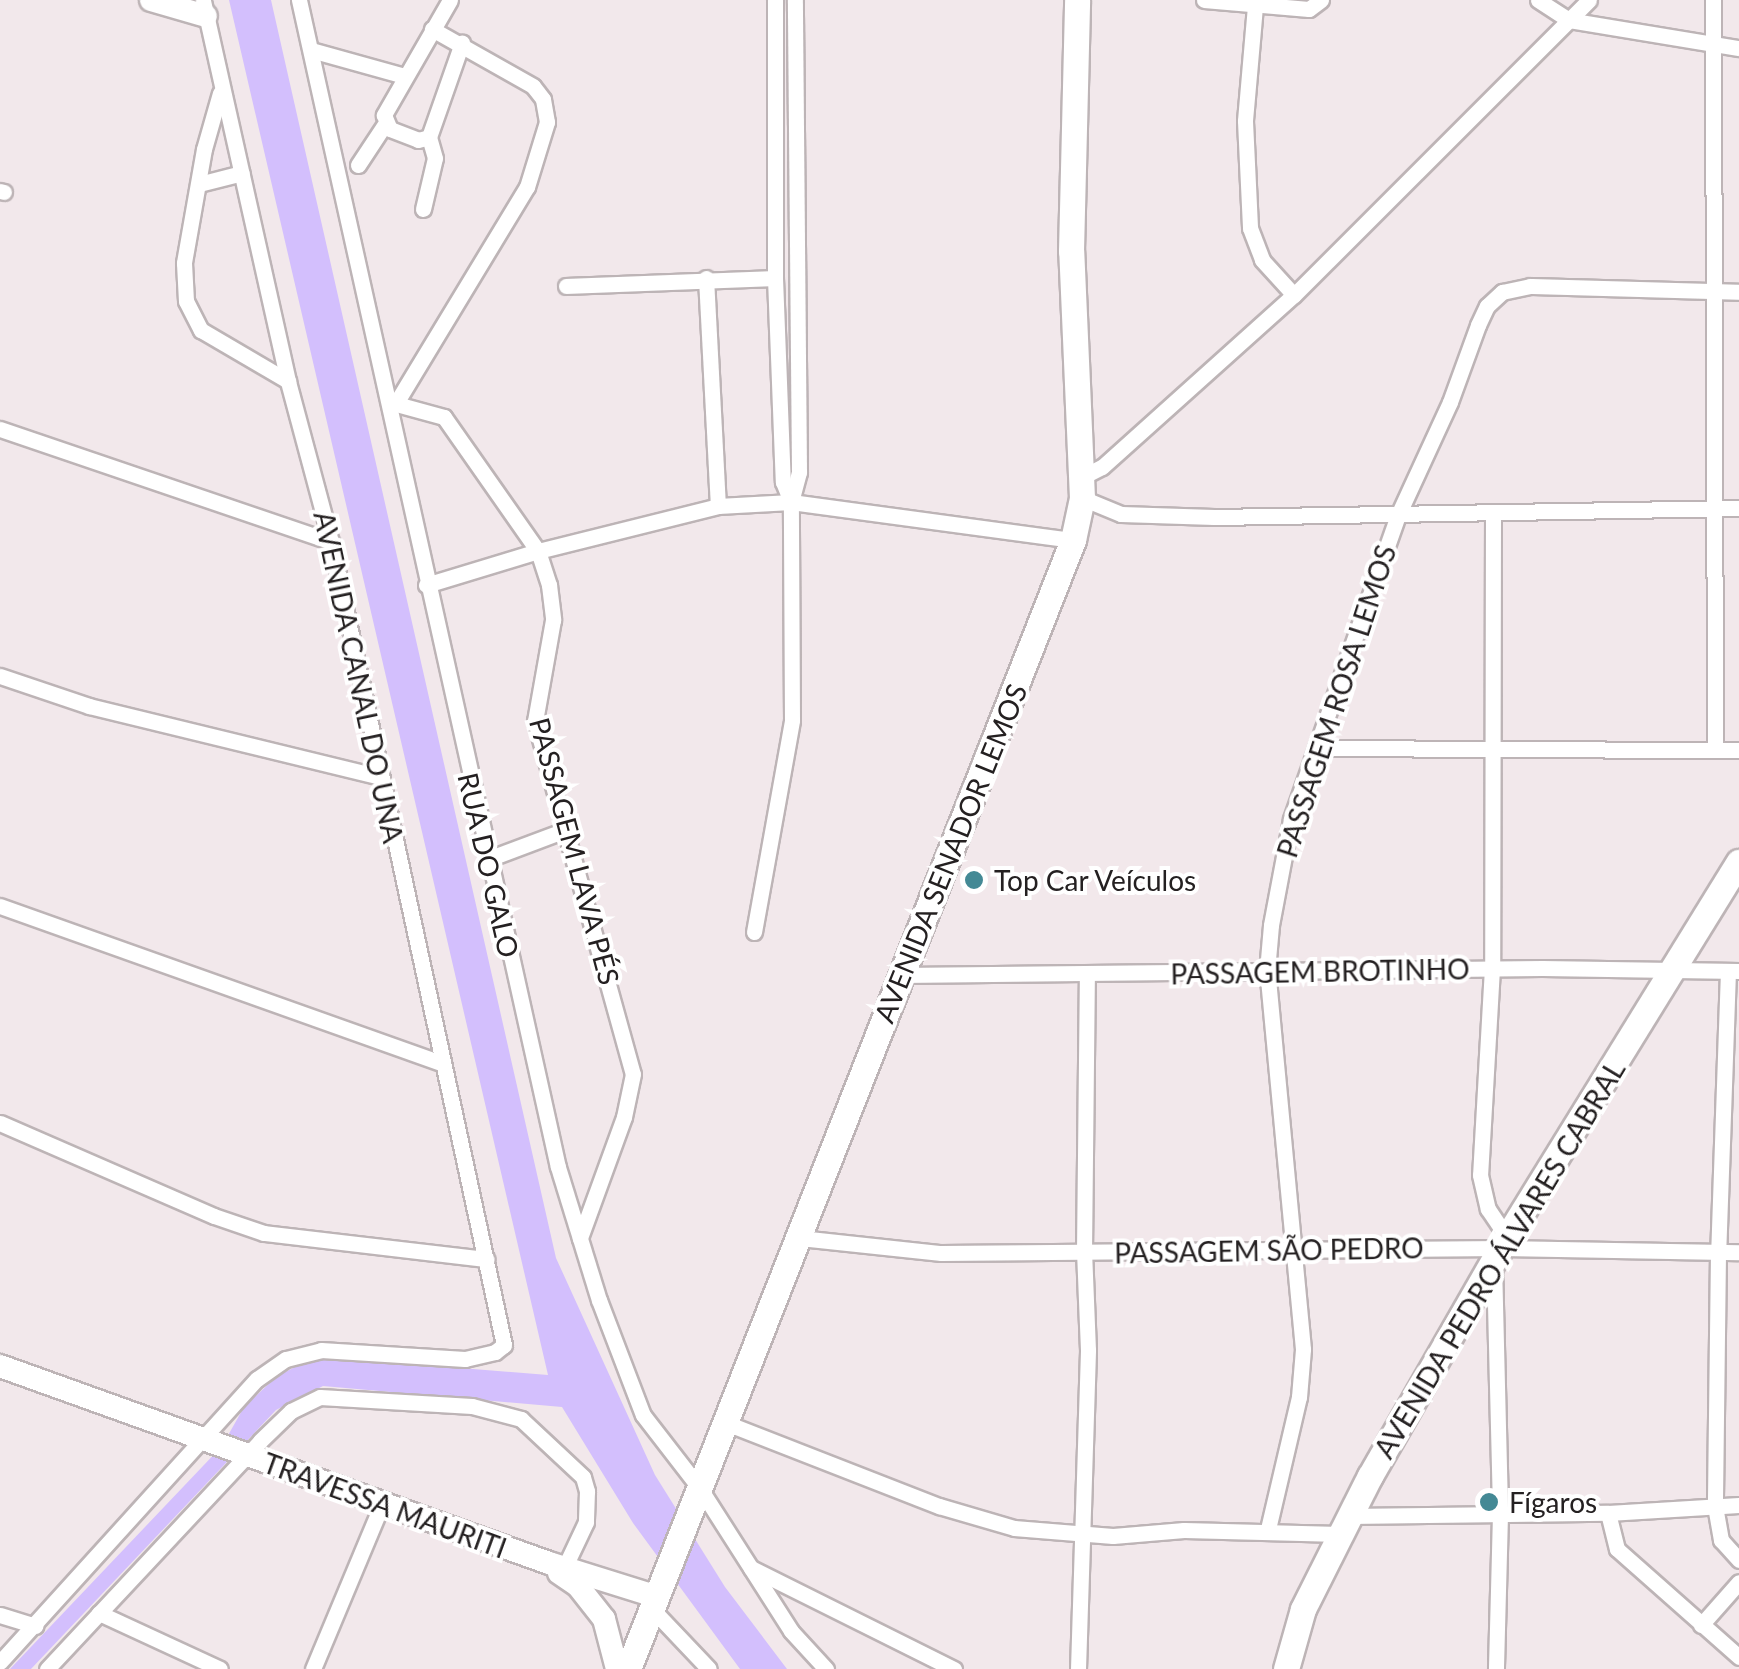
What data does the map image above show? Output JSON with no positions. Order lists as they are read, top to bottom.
{
  "streets": {
    "main road": ["AVENIDA SENADOR LEMOS", "AVENIDA PEDRO ÁLVARES CABRAL", "TRAVESSA MAURITI"],
    "street": [
      "AVENIDA CANAL DO UNA",
      "PASSAGEM ROSA LEMOS",
      "PASSAGEM LAVA PÉS",
      "RUA DO GALO",
      "PASSAGEM BROTINHO",
      "PASSAGEM SÃO PEDRO"
    ]
  },
  "crossings": [
    ["AVENIDA CANAL DO UNA", "TRAVESSA MAURITI"],
    ["PASSAGEM ROSA LEMOS", "PASSAGEM BROTINHO"],
    ["PASSAGEM ROSA LEMOS", "PASSAGEM SÃO PEDRO"],
    ["PASSAGEM LAVA PÉS", "RUA DO GALO"],
    ["AVENIDA SENADOR LEMOS", "RUA DO GALO"],
    ["AVENIDA SENADOR LEMOS", "PASSAGEM BROTINHO"],
    ["AVENIDA SENADOR LEMOS", "PASSAGEM SÃO PEDRO"],
    ["AVENIDA SENADOR LEMOS", "TRAVESSA MAURITI"],
    ["PASSAGEM BROTINHO", "AVENIDA PEDRO ÁLVARES CABRAL"],
    ["PASSAGEM SÃO PEDRO", "AVENIDA PEDRO ÁLVARES CABRAL"]
  ],
  "places": ["Top Car Veículos", "Fígaros"]
}
